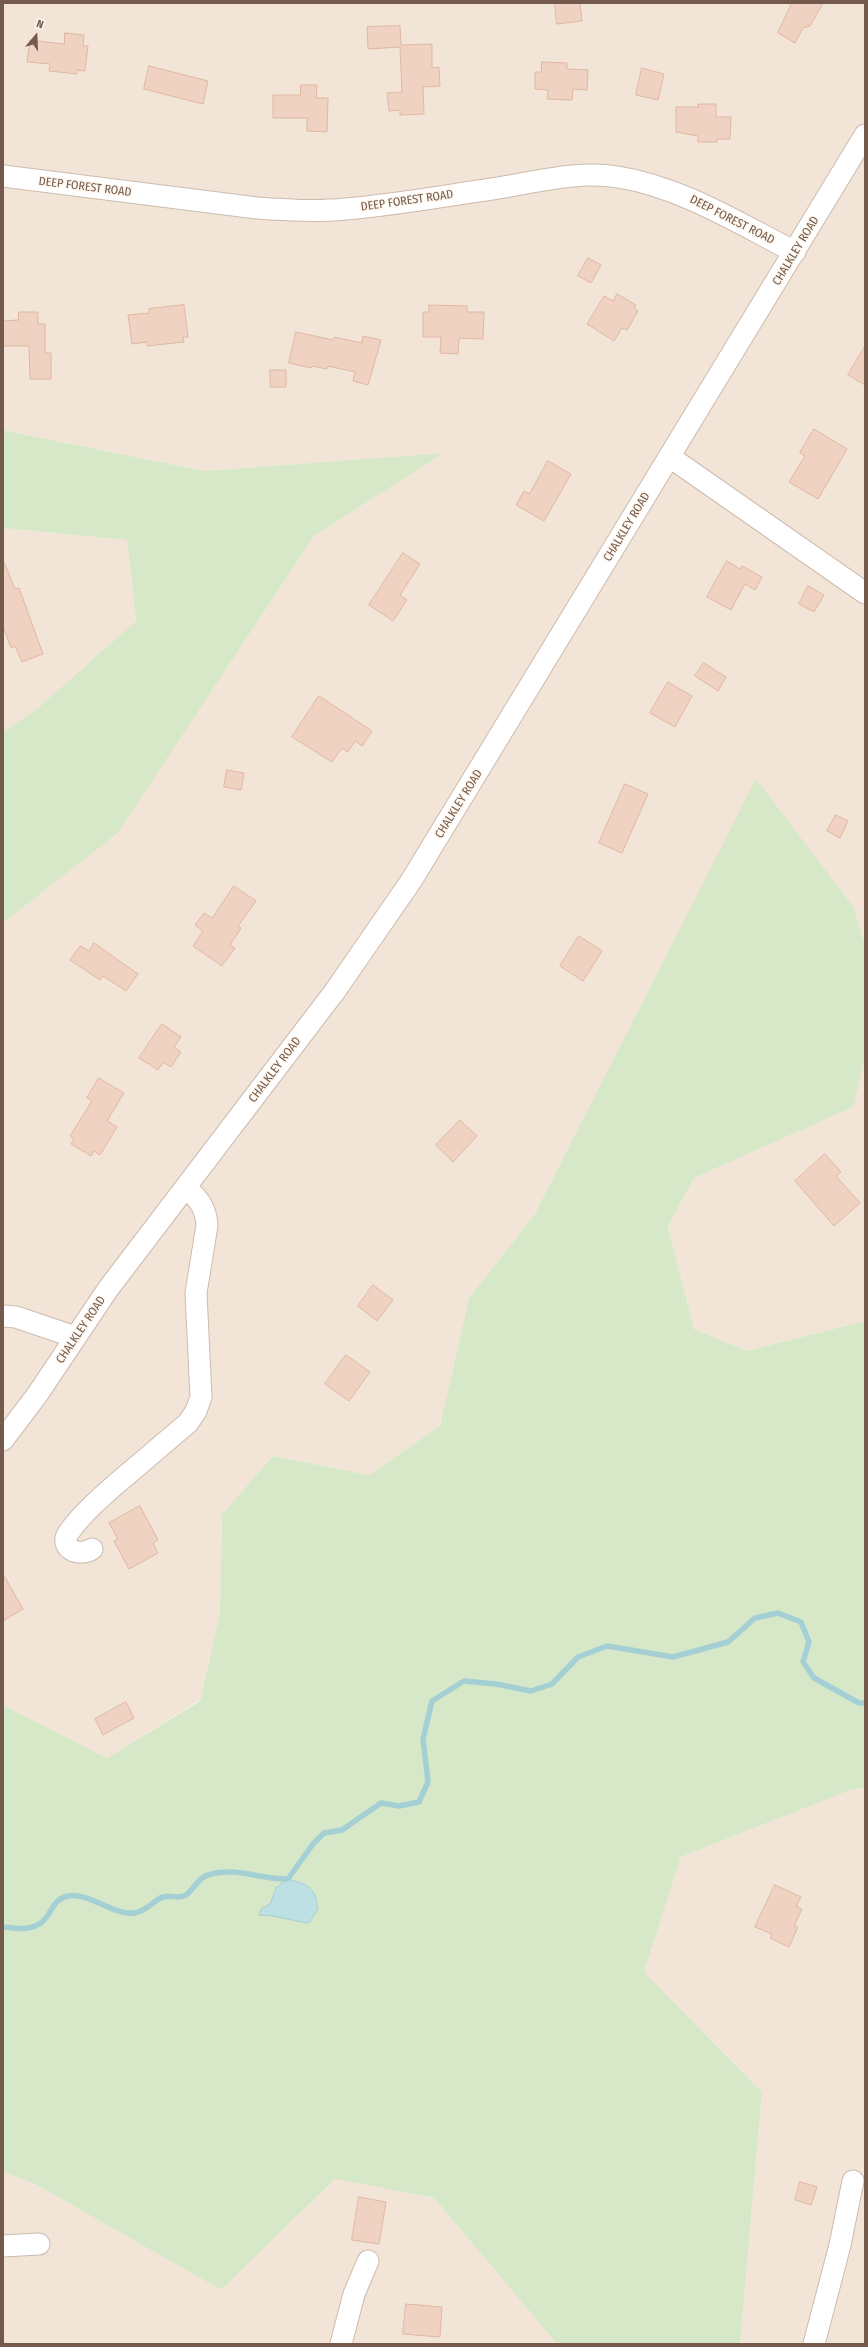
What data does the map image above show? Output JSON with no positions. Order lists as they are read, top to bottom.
{
  "streets": {
    "street": ["DEEP FOREST ROAD", "CHALKLEY ROAD"]
  },
  "crossings": [
    ["DEEP FOREST ROAD", "CHALKLEY ROAD"]
  ],
  "north": "top"
}
